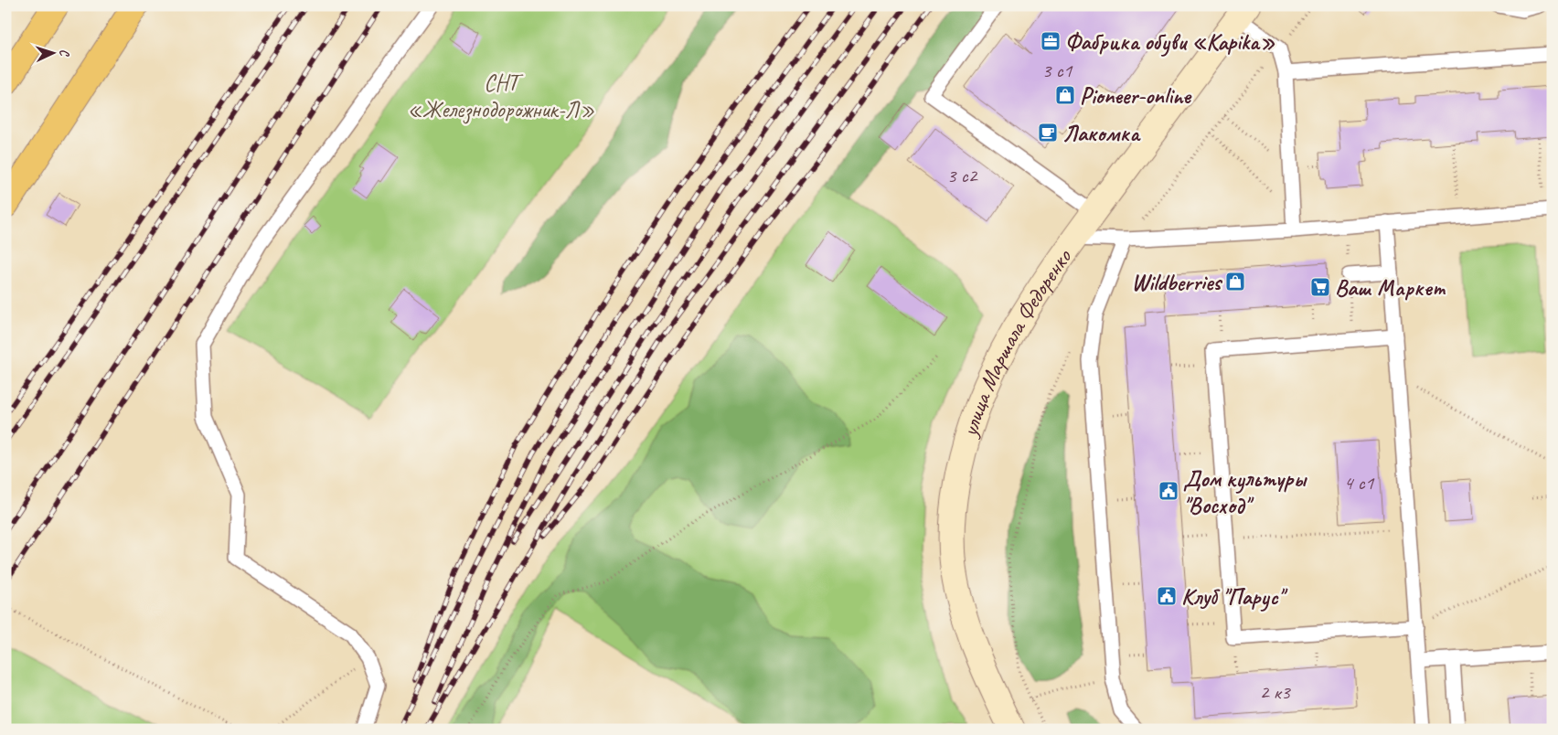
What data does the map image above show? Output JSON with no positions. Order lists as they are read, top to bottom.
{
  "streets": {
    "street": ["улица Маршала Федоренко"]
  },
  "parks": ["СНТ «Железнодорожник-Л»"],
  "places": {
    "office": ["Фабрика обуви «Kapika»"],
    "shop": ["Pioneer-online", "Wildberries"],
    "cafe": ["Лакомка"],
    "supermarket": ["Ваш Маркет"],
    "public building": ["Дом культуры \"Восход\"", "Клуб \"Парус\""]
  },
  "house_numbers": [
    "3 с1",
    "3 с2",
    "4 с1",
    "2 к3"
  ],
  "north": "right"
}
